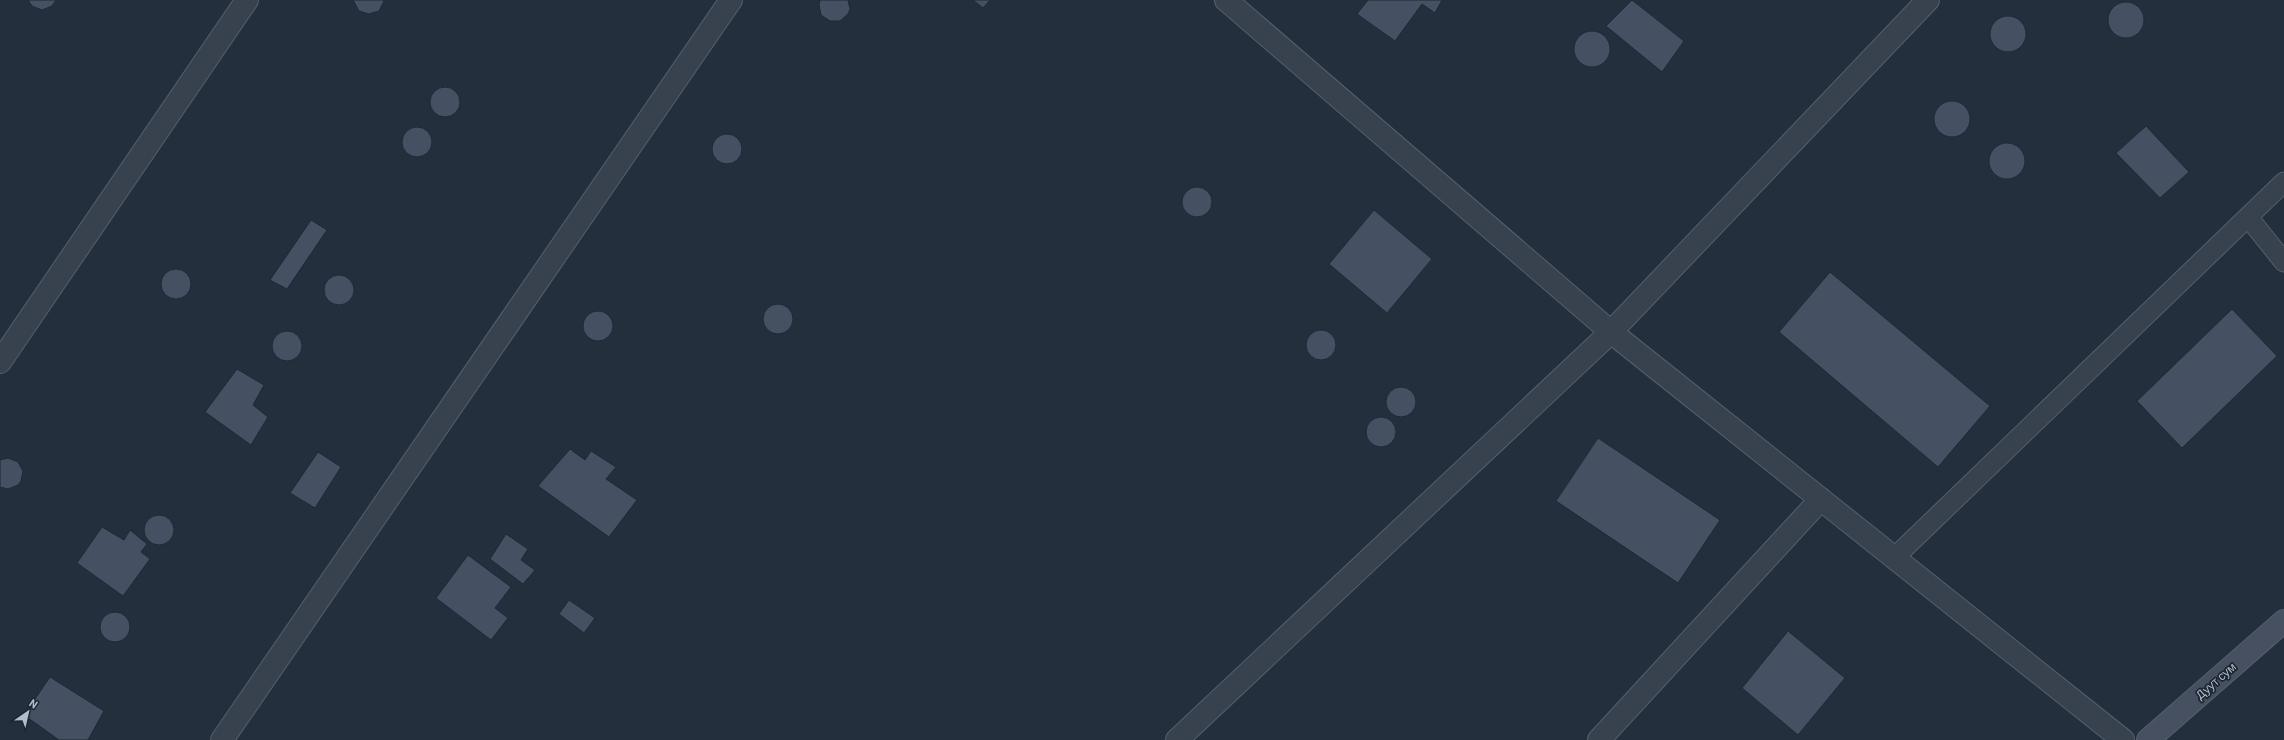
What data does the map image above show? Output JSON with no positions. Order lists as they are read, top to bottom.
{
  "streets": {
    "main road": ["Дуут сум"]
  },
  "north": "top right"
}
